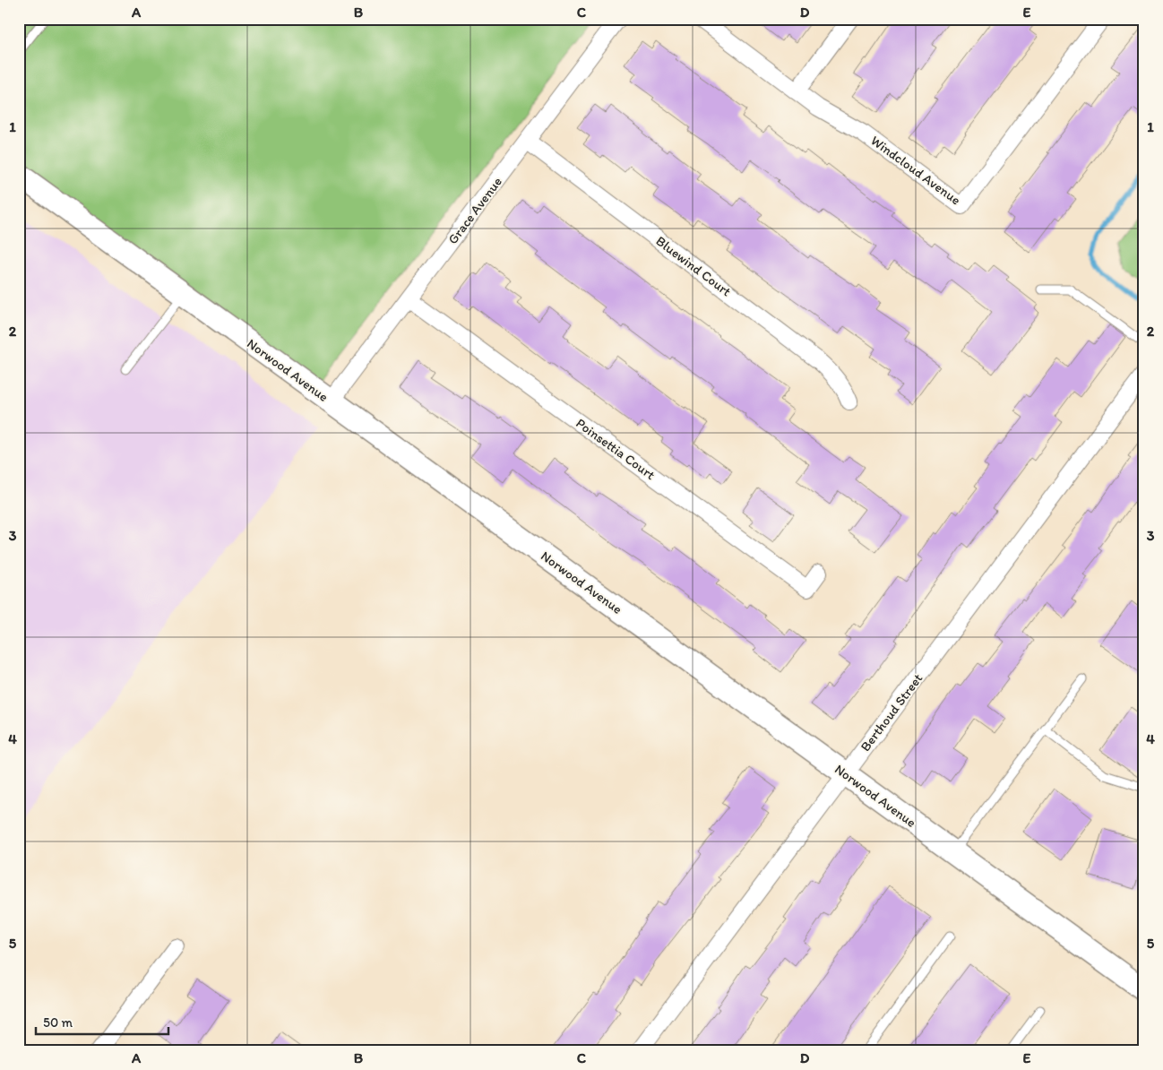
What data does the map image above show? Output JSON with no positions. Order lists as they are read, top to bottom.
{
  "streets": {
    "main road": ["Norwood Avenue"],
    "street": [
      "Windcloud Avenue",
      "Grace Avenue",
      "Bluewind Court",
      "Poinsettia Court",
      "Berthoud Street"
    ]
  },
  "crossings": [
    ["Grace Avenue", "Bluewind Court"],
    ["Grace Avenue", "Norwood Avenue"],
    ["Grace Avenue", "Poinsettia Court"],
    ["Norwood Avenue", "Berthoud Street"]
  ],
  "scale_bar": "50 m",
  "grid": {
    "columns": [
      "A",
      "B",
      "C",
      "D",
      "E"
    ],
    "rows": [
      "1",
      "2",
      "3",
      "4",
      "5"
    ]
  }
}
